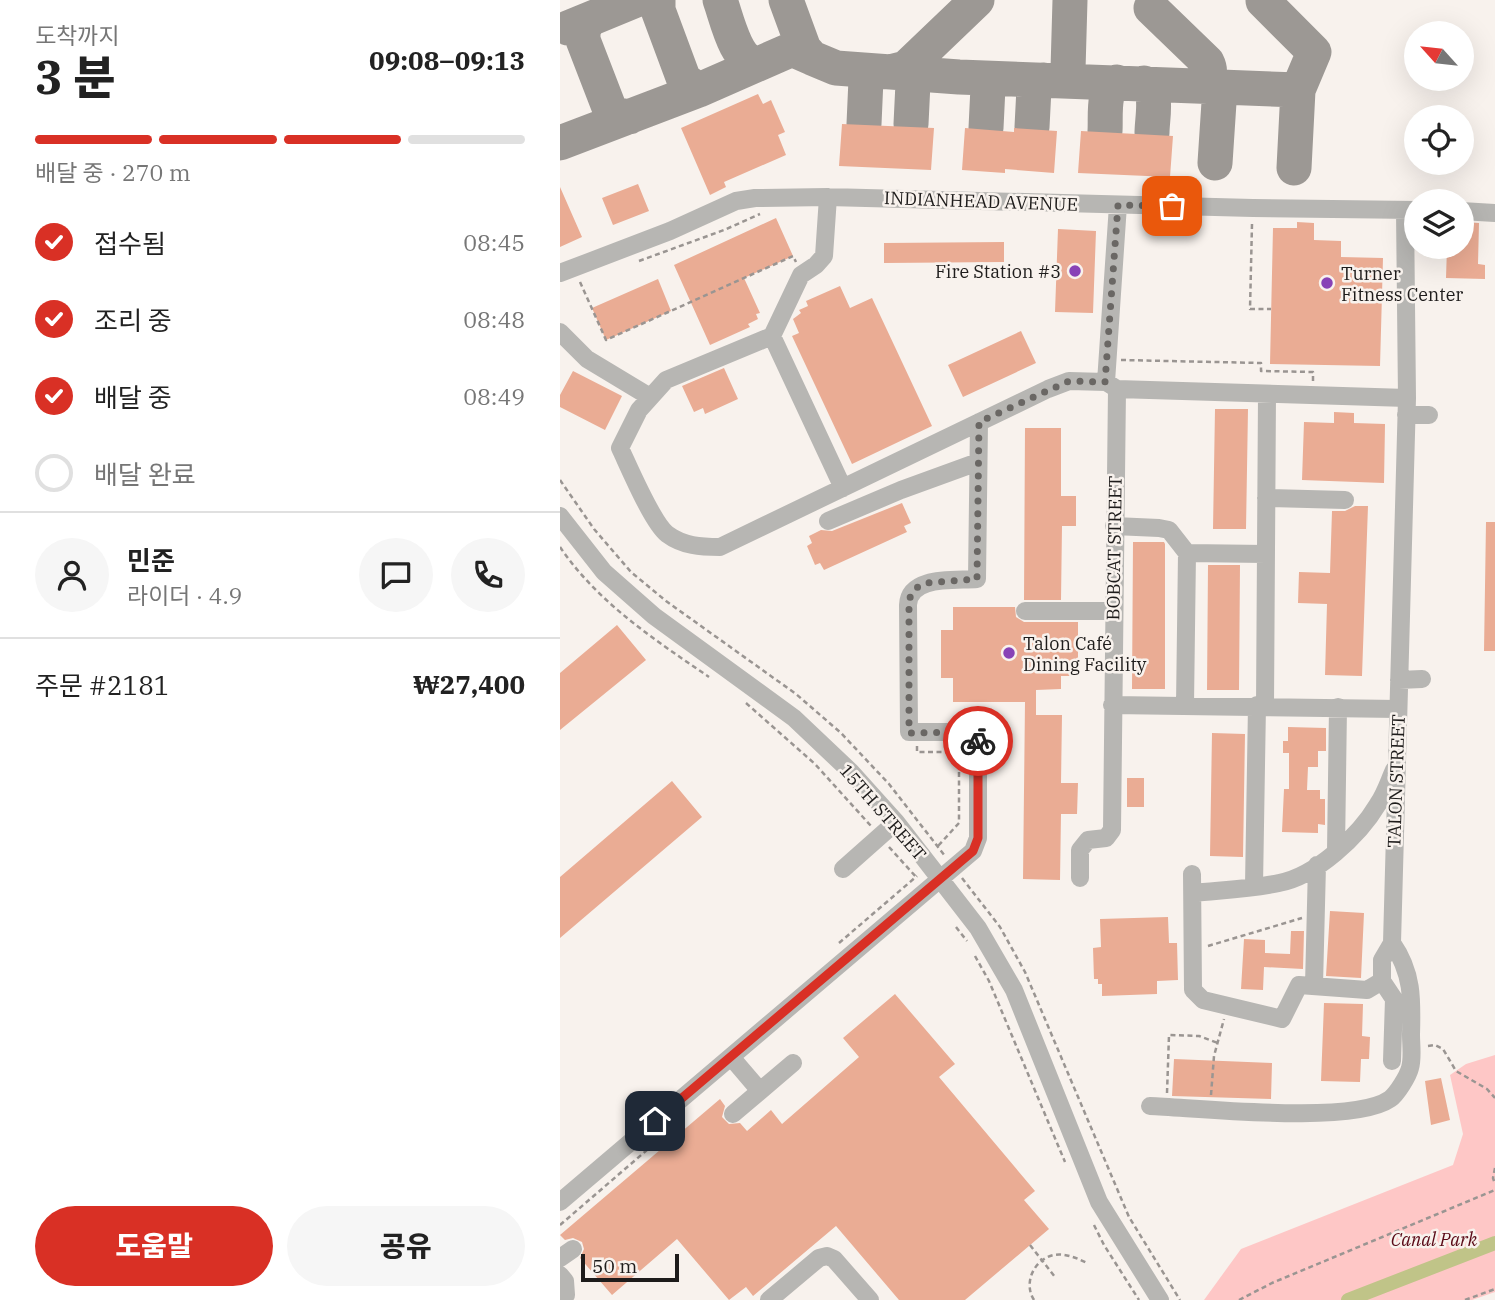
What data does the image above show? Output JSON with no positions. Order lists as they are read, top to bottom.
{
  "streets": {
    "street": [
      "INDIANHEAD AVENUE",
      "BOBCAT STREET",
      "TALON STREET",
      "15TH STREET"
    ]
  },
  "crossings": [
    ["INDIANHEAD AVENUE", "BOBCAT STREET"]
  ],
  "parks": ["Canal Park"],
  "places": ["Fire Station #3", "Turner Fitness Center", "Talon Café Dining Facility"],
  "scale_bar": "50 m",
  "north": "top left",
  "page": {
    "heading": ["3 분", "도착까지", "09:08–09:13"],
    "panel": [
      "민준",
      "라이더 · 4.9",
      "주문 #2181",
      "₩27,400"
    ],
    "bar": "배달 중 · 270 m",
    "list": [
      ["접수됨", "08:45"],
      ["조리 중", "08:48"],
      ["배달 중", "08:49"],
      "배달 완료"
    ],
    "buttons": ["도움말", "공유"],
    "scale": "50 m"
  }
}
